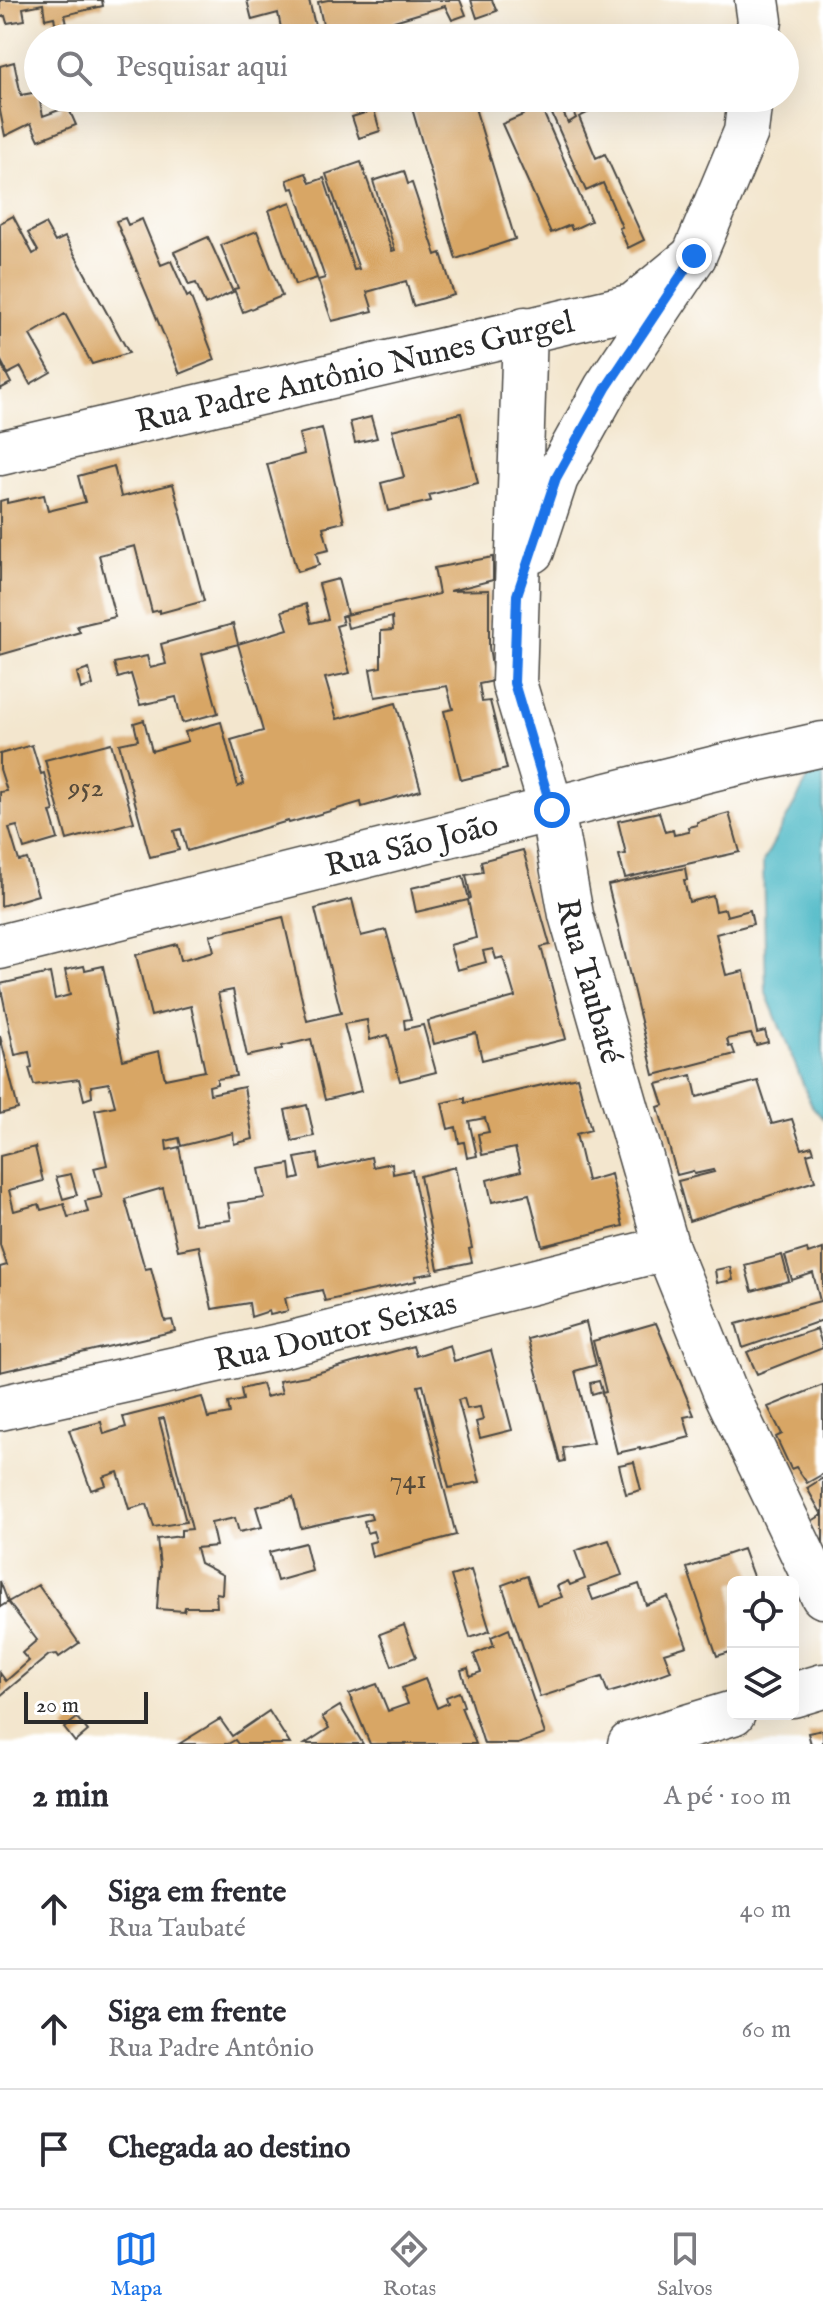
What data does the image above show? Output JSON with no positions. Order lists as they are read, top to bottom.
{
  "streets": {
    "street": [
      "Rua Padre Antônio Nunes Gurgel",
      "Rua São João",
      "Rua Taubaté",
      "Rua Doutor Seixas"
    ]
  },
  "crossings": [
    ["Rua Padre Antônio Nunes Gurgel", "Rua Taubaté"],
    ["Rua São João", "Rua Taubaté"],
    ["Rua Taubaté", "Rua Doutor Seixas"]
  ],
  "house_numbers": ["952", "741"],
  "scale_bar": "20 m",
  "page": {
    "search": "Pesquisar aqui",
    "scale": "20 m",
    "heading": ["2 min", "A pé · 100 m"],
    "list": [
      ["Siga em frente", "Rua Taubaté", "40 m"],
      ["Siga em frente", "Rua Padre Antônio", "60 m"],
      "Chegada ao destino"
    ],
    "nav": ["Mapa", "Rotas", "Salvos"]
  }
}
